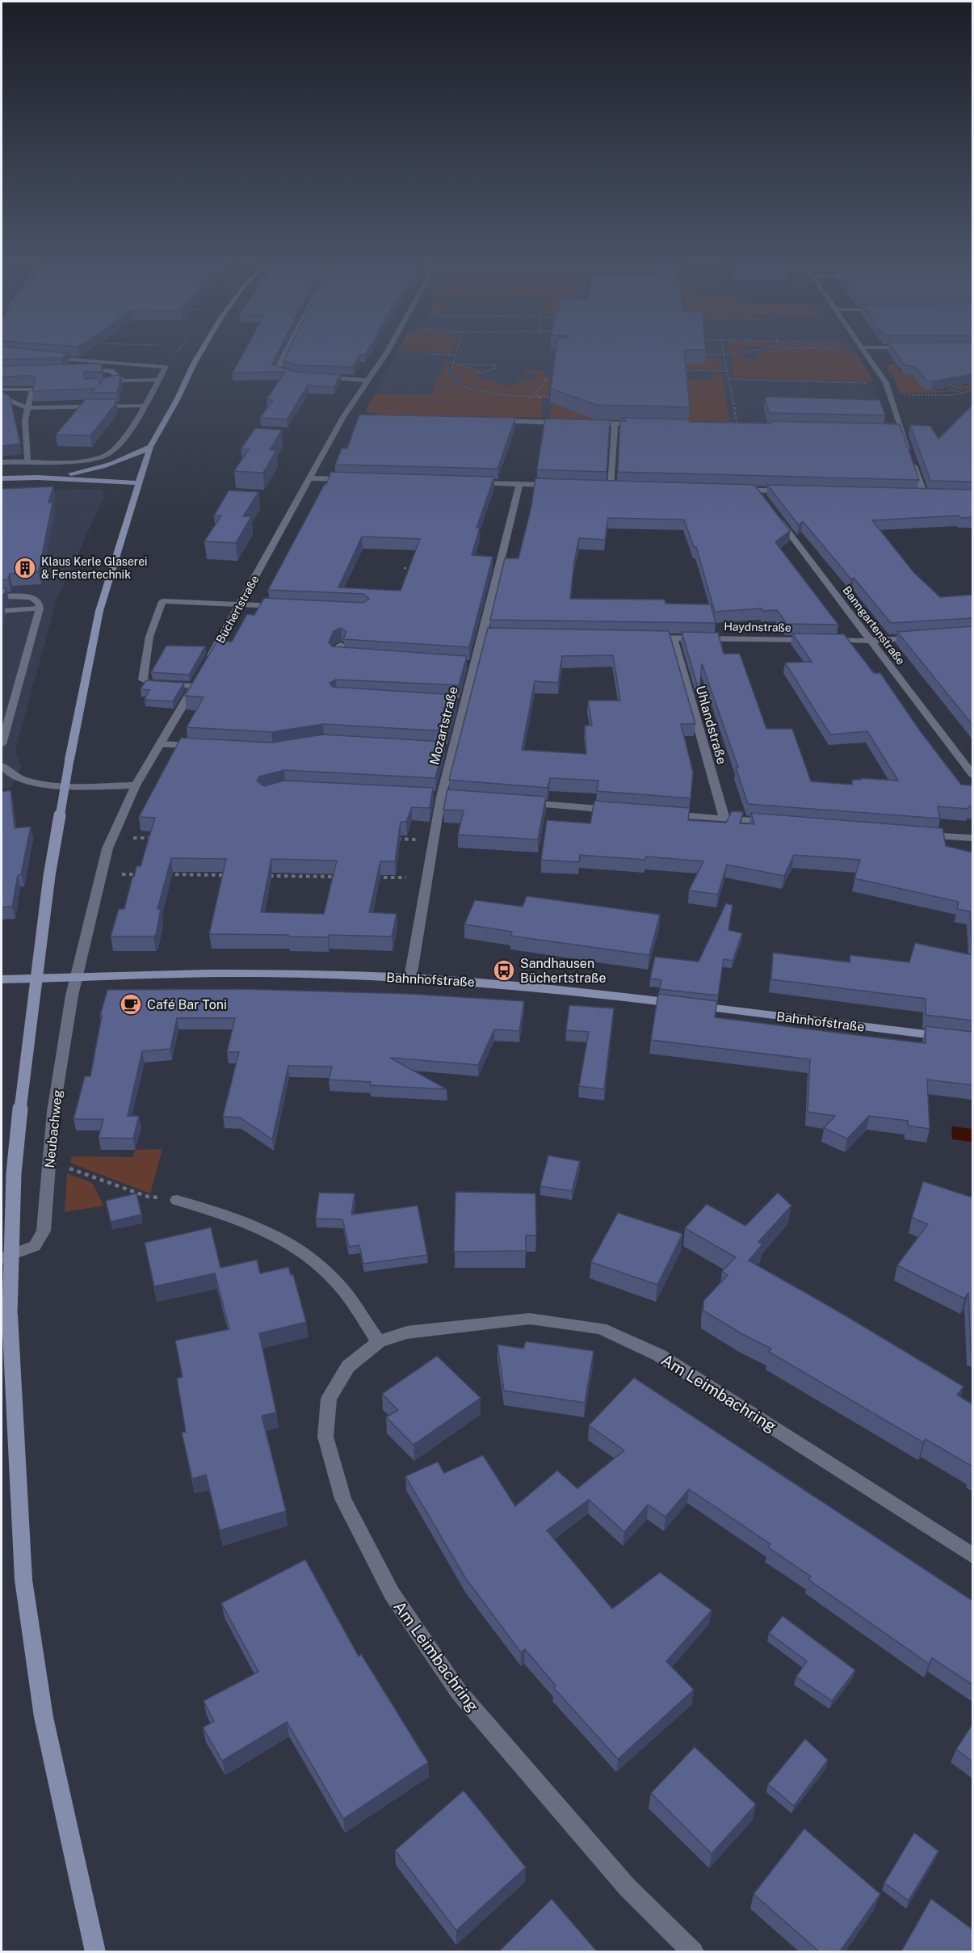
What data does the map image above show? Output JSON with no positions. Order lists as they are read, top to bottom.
{
  "streets": {
    "main road": ["Bahnhofstraße"],
    "street": [
      "Büchertstraße",
      "Banngartenstraße",
      "Haydnstraße",
      "Uhlandstraße",
      "Mozartstraße",
      "Neubachweg",
      "Am Leimbachring"
    ]
  },
  "crossings": [
    ["Banngartenstraße", "Haydnstraße"],
    ["Haydnstraße", "Uhlandstraße"],
    ["Mozartstraße", "Bahnhofstraße"],
    ["Bahnhofstraße", "Neubachweg"]
  ],
  "places": {
    "building": ["Klaus Kerle Glaserei & Fenstertechnik"],
    "bus stop": ["Sandhausen Büchertstraße"],
    "cafe": ["Café Bar Toni"]
  }
}
